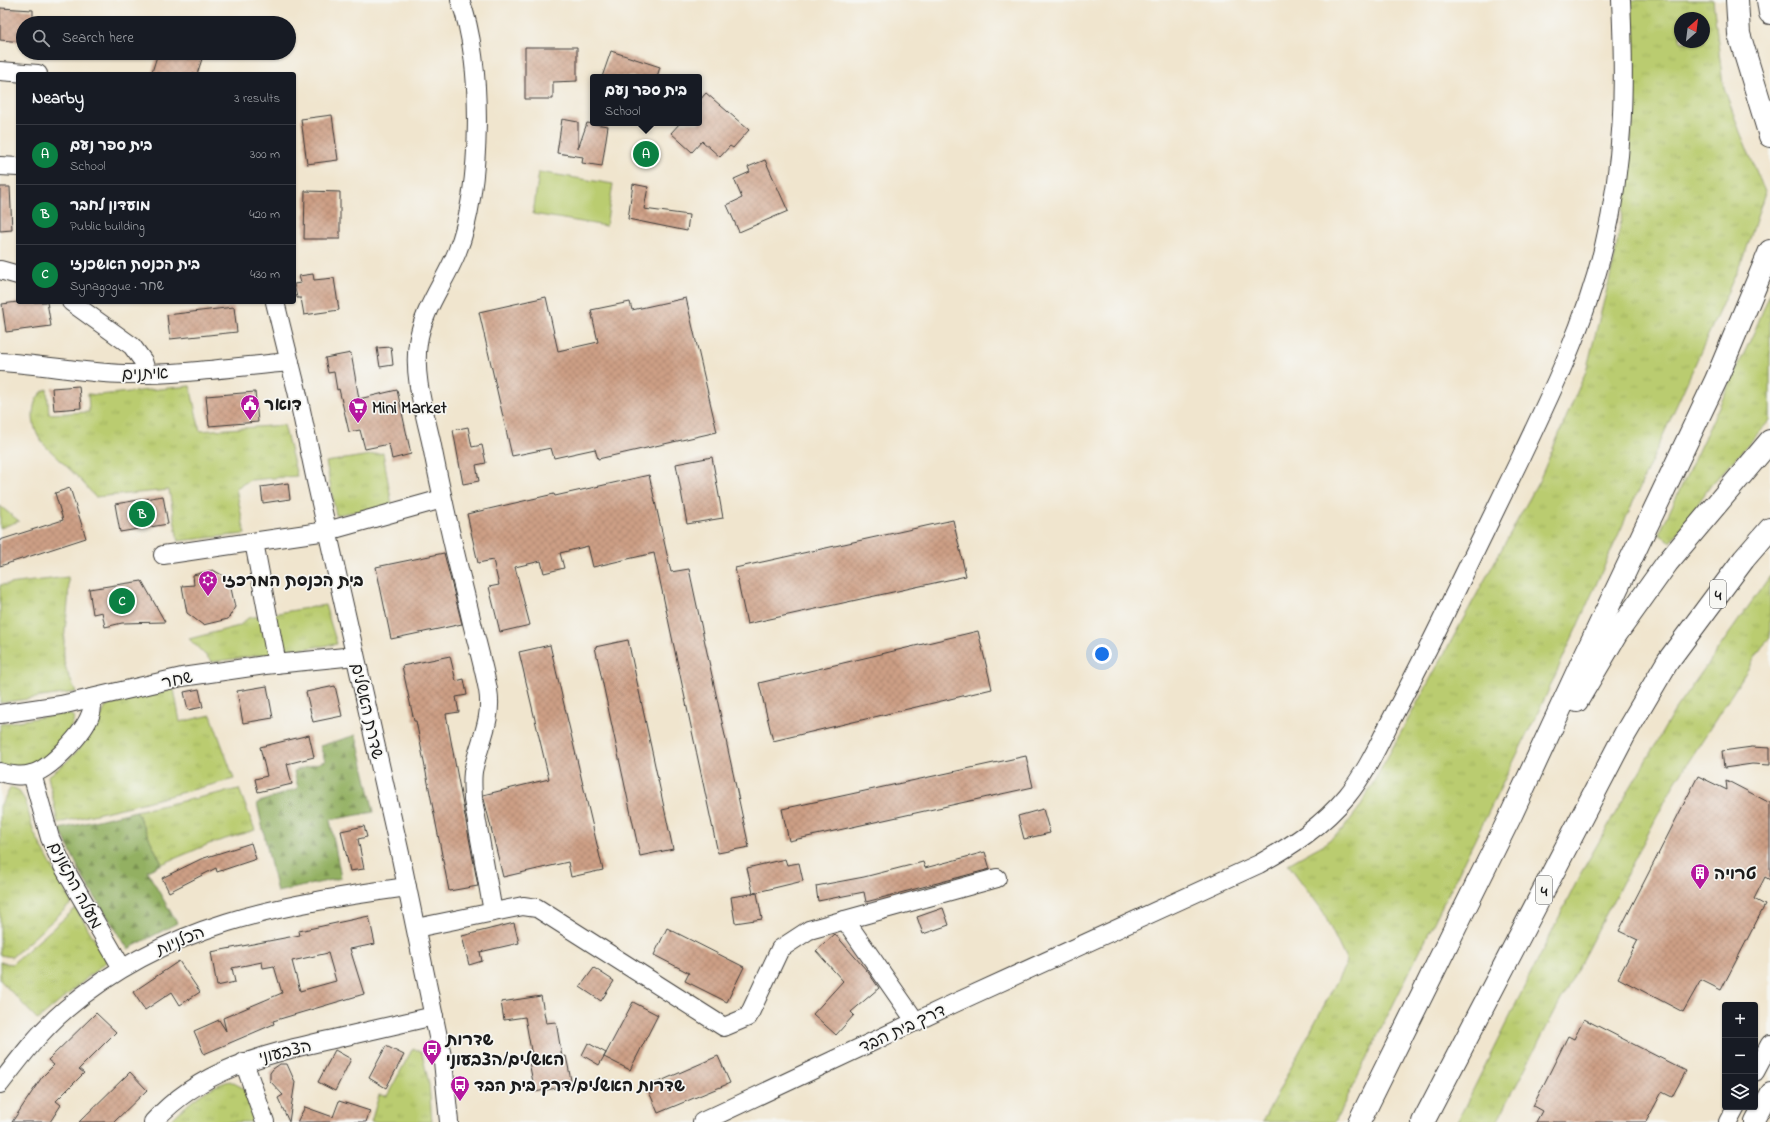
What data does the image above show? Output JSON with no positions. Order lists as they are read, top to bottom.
{
  "streets": {
    "main road": ["4"],
    "street": [
      "איתנים",
      "שחר",
      "שדרת האשלים",
      "מעלה התאנים",
      "הכלניות",
      "דרך בית הבד",
      "הצבעוני"
    ]
  },
  "crossings": [
    ["איתנים", "שדרת האשלים"],
    ["שחר", "שדרת האשלים"],
    ["שדרת האשלים", "הכלניות"],
    ["שדרת האשלים", "הצבעוני"],
    ["מעלה התאנים", "הכלניות"]
  ],
  "places": {
    "public building": ["דואר"],
    "supermarket": ["Mini Market"],
    "synagogue": ["בית הכנסת המרכזי"],
    "building": ["טרויה"],
    "bus stop": ["שדרות האשלים/הצבעוני", "שדרות האשלים/דרך בית הבד"]
  },
  "north": "top right",
  "page": {
    "search": "Search here",
    "heading": ["Nearby", "3 results"],
    "popup": ["בית ספר נעם", "School"],
    "list": [
      {
        "mark": "A",
        "name": "בית ספר נעם",
        "note": "School",
        "value": "300 m"
      },
      {
        "mark": "B",
        "name": "מועדון לחבר",
        "note": "Public building",
        "value": "420 m"
      },
      {
        "mark": "C",
        "name": "בית הכנסת האשכנזי",
        "note": "Synagogue · שחר",
        "value": "430 m"
      }
    ],
    "pins": ["A", "B", "C"],
    "map_buttons": ["+", "−"]
  }
}
